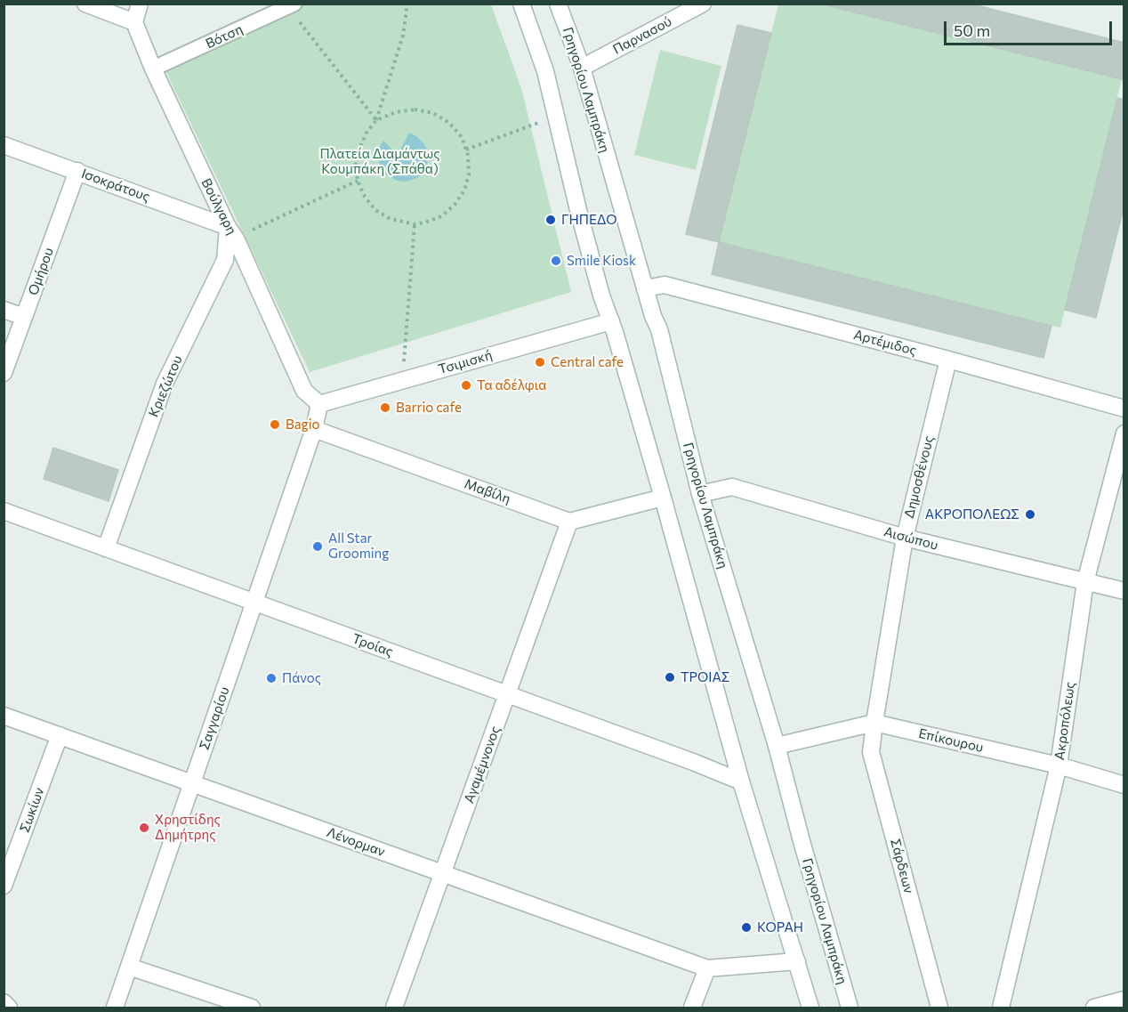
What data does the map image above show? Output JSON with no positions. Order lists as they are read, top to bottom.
{
  "streets": {
    "street": [
      "Παρνασού",
      "Βότση",
      "Γρηγορίου Λαμπράκη",
      "Ισοκράτους",
      "Βούλγαρη",
      "Ομήρου",
      "Αρτέμιδος",
      "Τσιμισκή",
      "Κριεζώτου",
      "Δημοσθένους",
      "Μαβίλη",
      "Αισώπου",
      "Τροίας",
      "Σαγγαρίου",
      "Ακροπόλεως",
      "Επίκουρου",
      "Αγαμέμνονος",
      "Σωκίων",
      "Λένορμαν",
      "Σάρδεων"
    ]
  },
  "crossings": [
    ["Παρνασού", "Γρηγορίου Λαμπράκη"],
    ["Βότση", "Βούλγαρη"],
    ["Γρηγορίου Λαμπράκη", "Αρτέμιδος"],
    ["Γρηγορίου Λαμπράκη", "Αισώπου"],
    ["Γρηγορίου Λαμπράκη", "Επίκουρου"],
    ["Ισοκράτους", "Βούλγαρη"],
    ["Ισοκράτους", "Ομήρου"],
    ["Ισοκράτους", "Κριεζώτου"],
    ["Βούλγαρη", "Τσιμισκή"],
    ["Βούλγαρη", "Κριεζώτου"],
    ["Βούλγαρη", "Σαγγαρίου"],
    ["Αρτέμιδος", "Δημοσθένους"],
    ["Τσιμισκή", "Σαγγαρίου"],
    ["Κριεζώτου", "Τροίας"],
    ["Δημοσθένους", "Αισώπου"],
    ["Δημοσθένους", "Επίκουρου"],
    ["Δημοσθένους", "Σάρδεων"],
    ["Μαβίλη", "Σαγγαρίου"],
    ["Μαβίλη", "Αγαμέμνονος"],
    ["Αισώπου", "Ακροπόλεως"],
    ["Τροίας", "Σαγγαρίου"],
    ["Τροίας", "Αγαμέμνονος"],
    ["Σαγγαρίου", "Λένορμαν"],
    ["Ακροπόλεως", "Επίκουρου"],
    ["Επίκουρου", "Σάρδεων"],
    ["Αγαμέμνονος", "Λένορμαν"],
    ["Σωκίων", "Λένορμαν"]
  ],
  "parks": ["Πλατεία Διαμάντως Κουμπάκη (Σπάθα)"],
  "places": [
    "ΓΗΠΕΔΟ",
    "Smile Kiosk",
    "Central cafe",
    "Τα αδέλφια",
    "Barrio cafe",
    "Bagio",
    "ΑΚΡΟΠΟΛΕΩΣ",
    "All Star Grooming",
    "ΤΡΟΙΑΣ",
    "Πάνος",
    "Χρηστίδης Δημήτρης",
    "ΚΟΡΑΗ"
  ],
  "scale_bar": "50 m"
}
